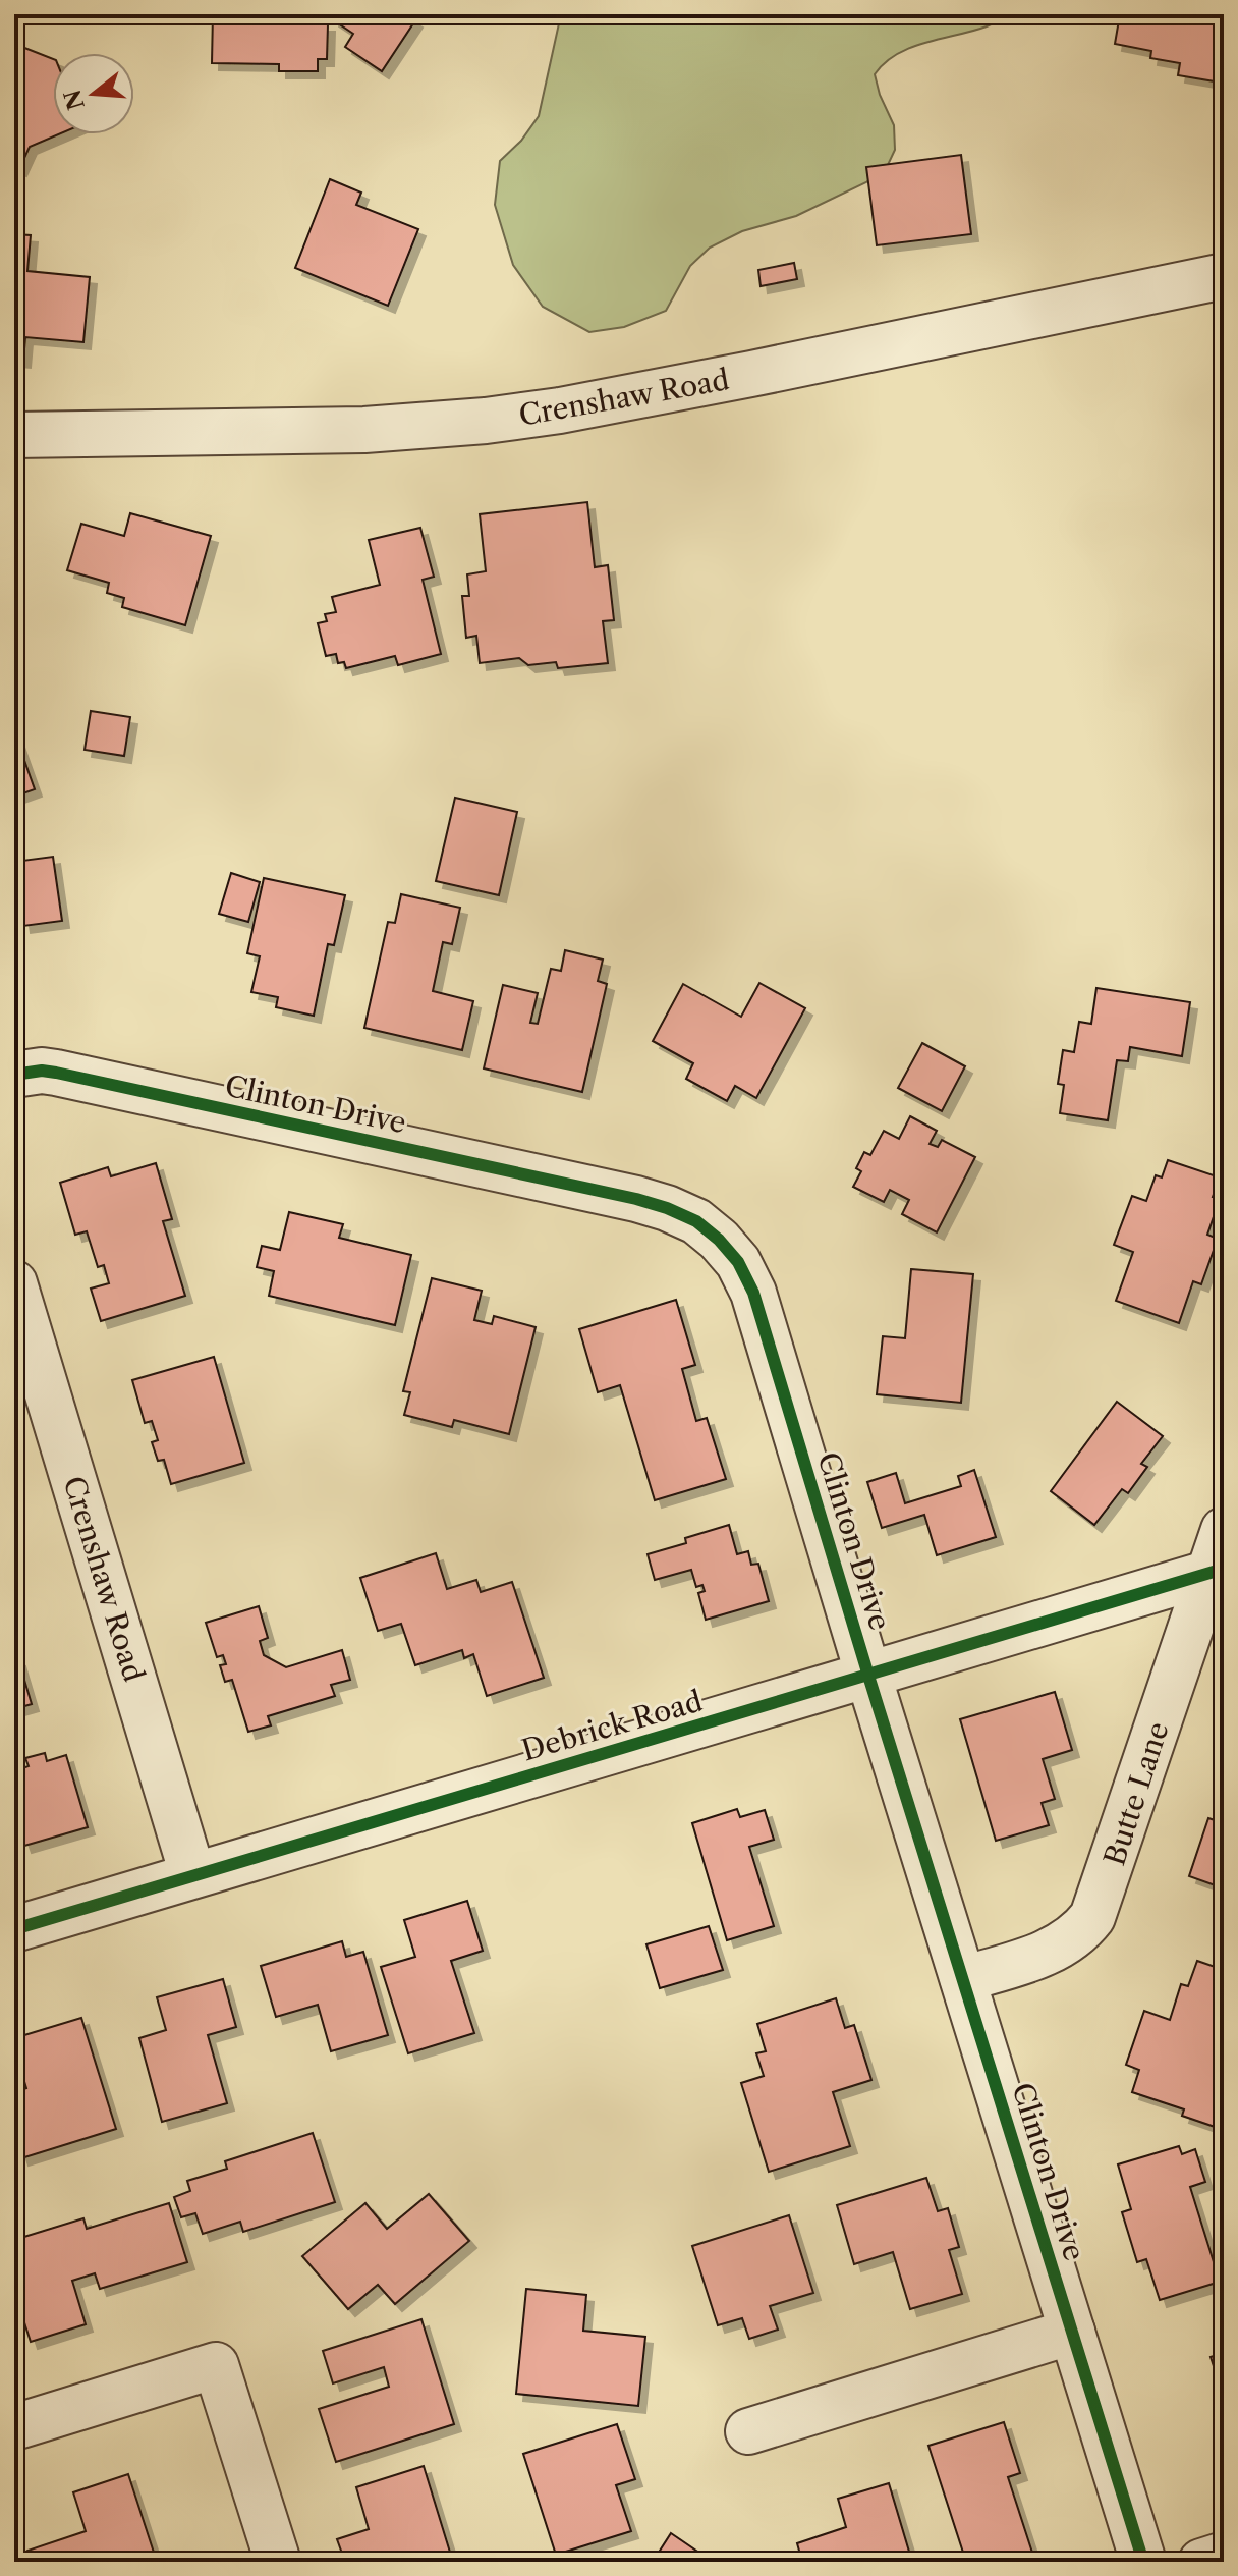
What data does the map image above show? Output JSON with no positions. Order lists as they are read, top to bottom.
{
  "streets": {
    "street": [
      "Crenshaw Road",
      "Clinton Drive",
      "Debrick Road",
      "Butte Lane"
    ]
  },
  "crossings": [
    ["Crenshaw Road", "Debrick Road"],
    ["Clinton Drive", "Debrick Road"],
    ["Clinton Drive", "Butte Lane"],
    ["Debrick Road", "Butte Lane"]
  ],
  "north": "left"
}
